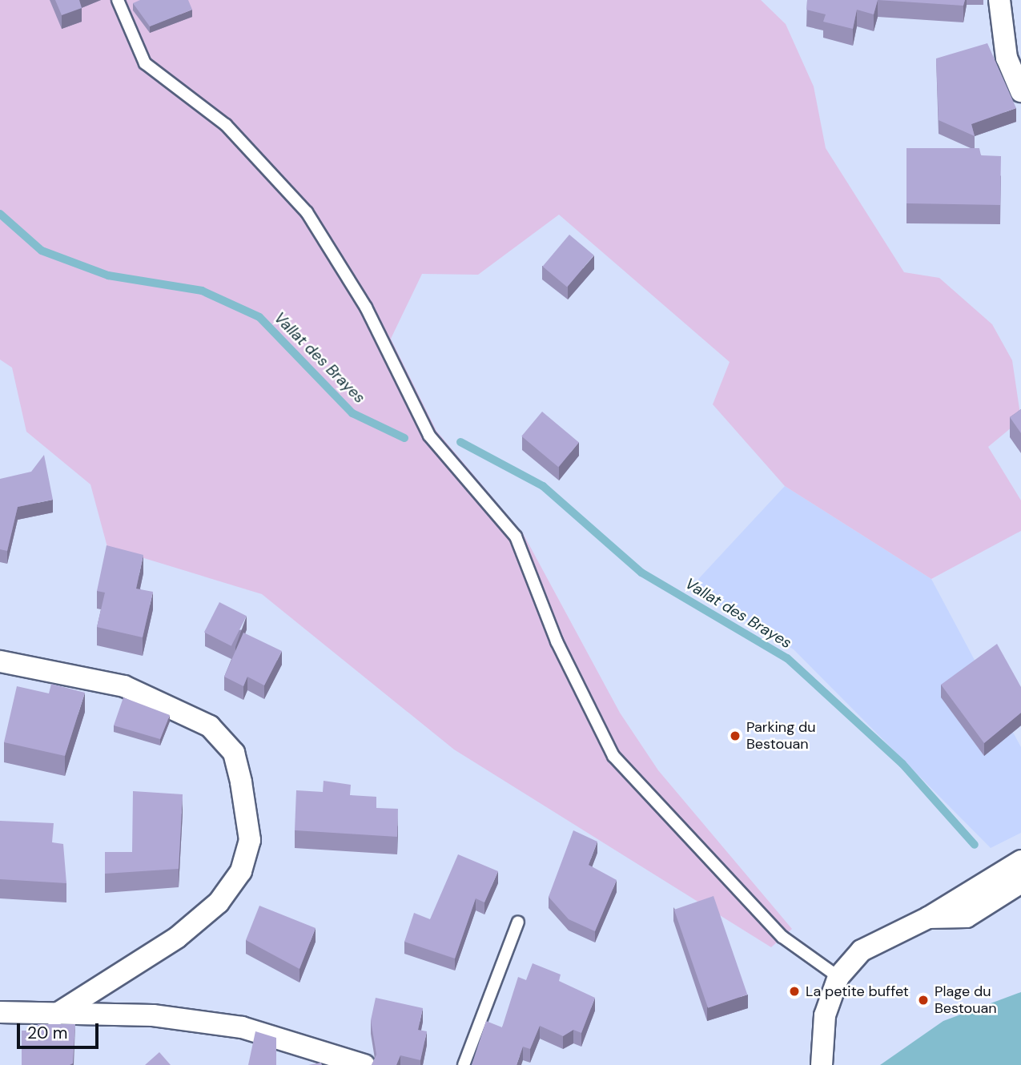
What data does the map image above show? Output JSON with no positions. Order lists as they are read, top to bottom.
{
  "water": ["Vallat des Brayes"],
  "places": ["Parking du Bestouan", "La petite buffet", "Plage du Bestouan"],
  "scale_bar": "20 m"
}
